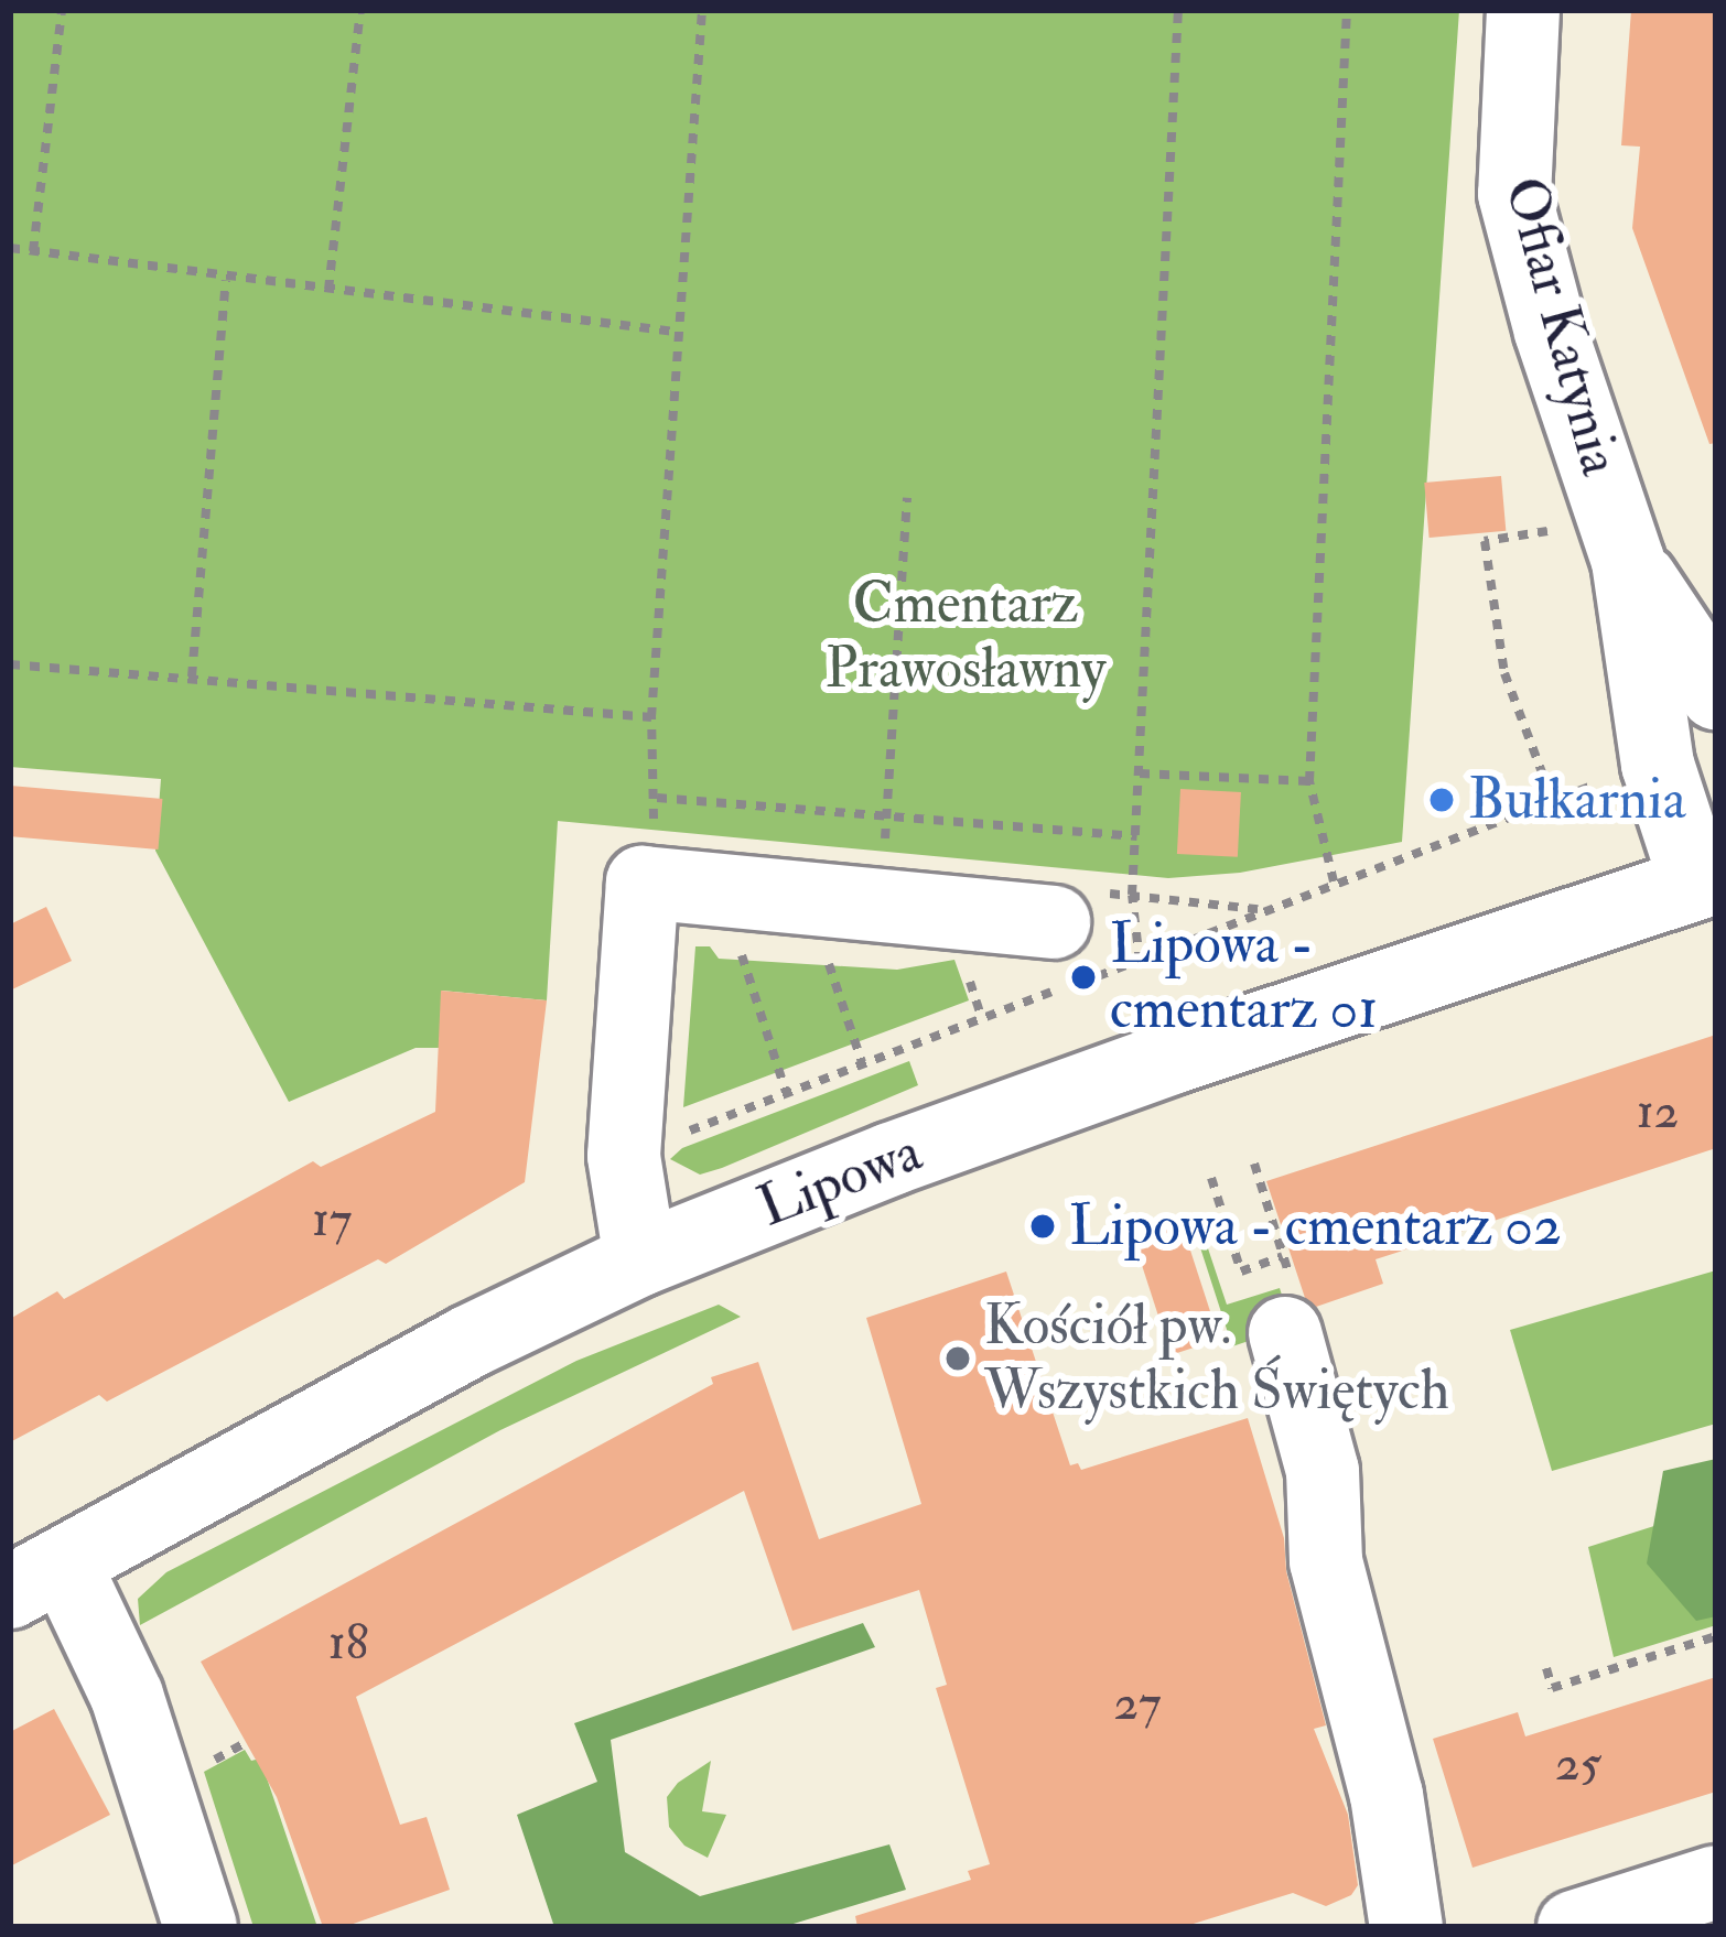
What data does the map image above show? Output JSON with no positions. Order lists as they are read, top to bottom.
{
  "streets": {
    "street": ["Ofiar Katynia", "Lipowa"]
  },
  "crossings": [
    ["Ofiar Katynia", "Lipowa"]
  ],
  "parks": ["Cmentarz Prawosławny"],
  "places": [
    "Bułkarnia",
    "Lipowa - cmentarz 01",
    "Lipowa - cmentarz 02",
    "Kościół pw. Wszystkich Świętych"
  ],
  "house_numbers": [
    "12",
    "17",
    "18",
    "27",
    "25"
  ]
}
